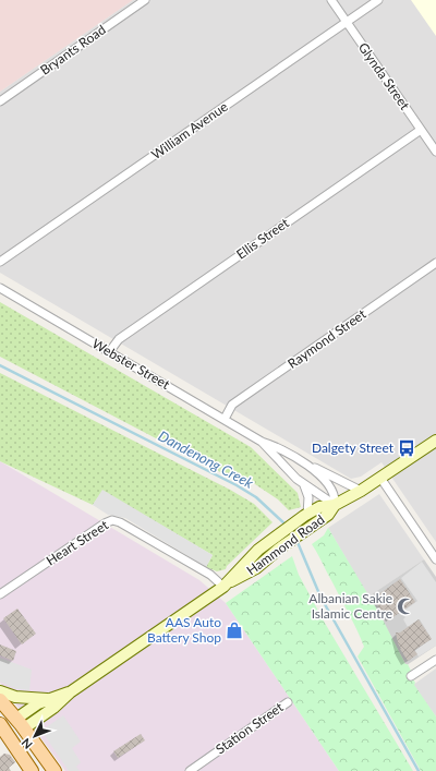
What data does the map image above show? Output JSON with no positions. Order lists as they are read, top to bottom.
{
  "streets": {
    "main road": ["Hammond Road"],
    "street": [
      "Bryants Road",
      "Glynda Street",
      "William Avenue",
      "Ellis Street",
      "Raymond Street",
      "Webster Street",
      "Heart Street",
      "Station Street"
    ]
  },
  "crossings": [
    ["Glynda Street", "William Avenue"],
    ["Glynda Street", "Ellis Street"],
    ["Ellis Street", "Webster Street"],
    ["Raymond Street", "Webster Street"],
    ["Webster Street", "Hammond Road"],
    ["Heart Street", "Hammond Road"]
  ],
  "water": ["Dandenong Creek"],
  "places": {
    "bus stop": ["Dalgety Street"],
    "mosque": ["Albanian Sakie Islamic Centre"],
    "shop": ["AAS Auto Battery Shop"]
  },
  "north": "bottom left"
}
